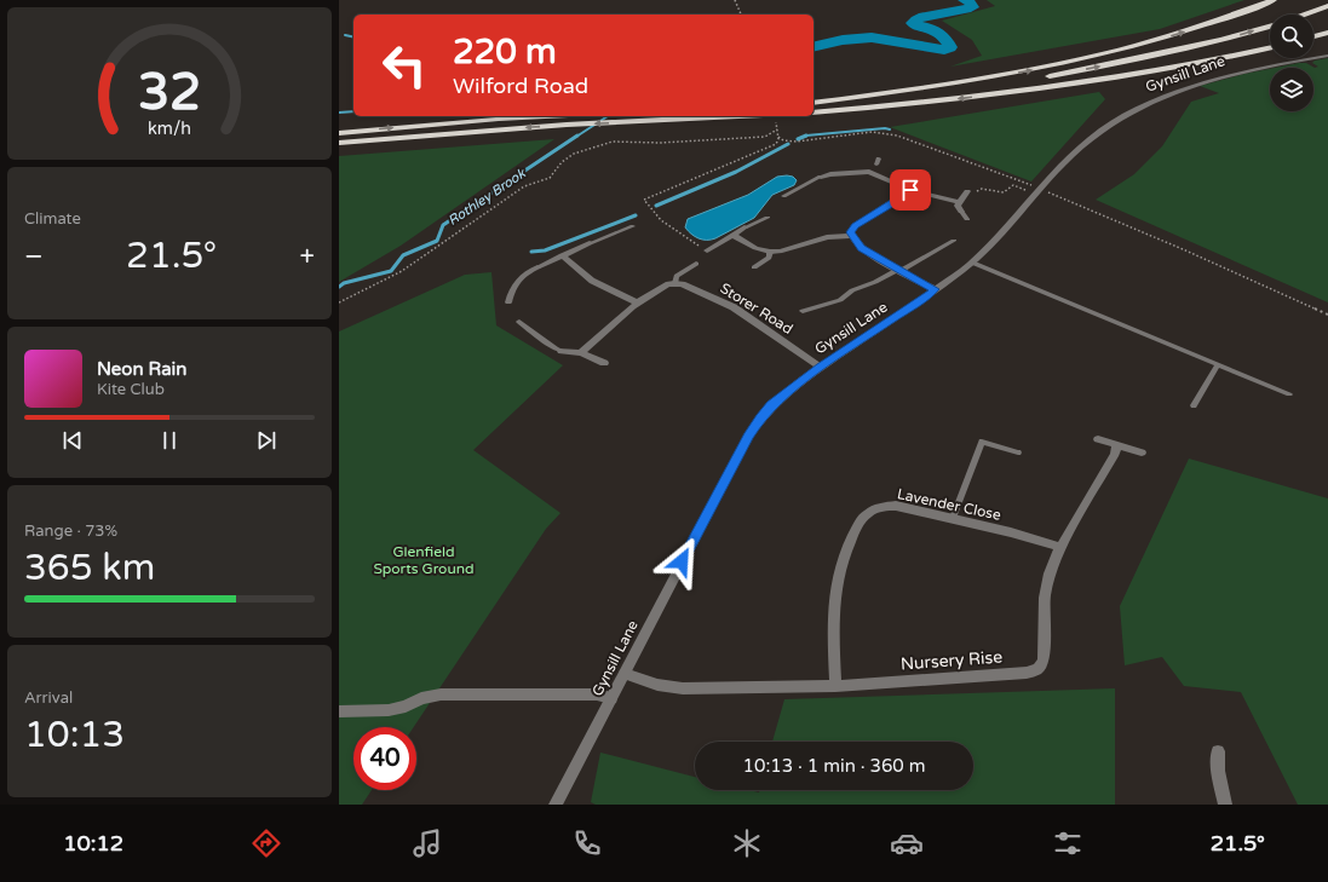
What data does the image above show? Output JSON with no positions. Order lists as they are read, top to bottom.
{
  "streets": {
    "street": [
      "Gynsill Lane",
      "Storer Road",
      "Lavender Close",
      "Nursery Rise"
    ]
  },
  "crossings": [
    ["Gynsill Lane", "Storer Road"],
    ["Gynsill Lane", "Nursery Rise"],
    ["Lavender Close", "Nursery Rise"]
  ],
  "water": ["Rothley Brook"],
  "parks": ["Glenfield Sports Ground"],
  "page": {
    "turn": ["220 m", "Wilford Road"],
    "tile": [
      "Climate",
      ["Range · 73%", "365 km"],
      ["Arrival", "10:13"]
    ],
    "heat": ["−", "21.5°", "+"],
    "song": ["Neon Rain", "Kite Club"],
    "limit": "40",
    "trip": "10:13 · 1 min · 360 m",
    "tabs": ["10:12", "21.5°"],
    "gauge": ["32", "km/h"]
  }
}
